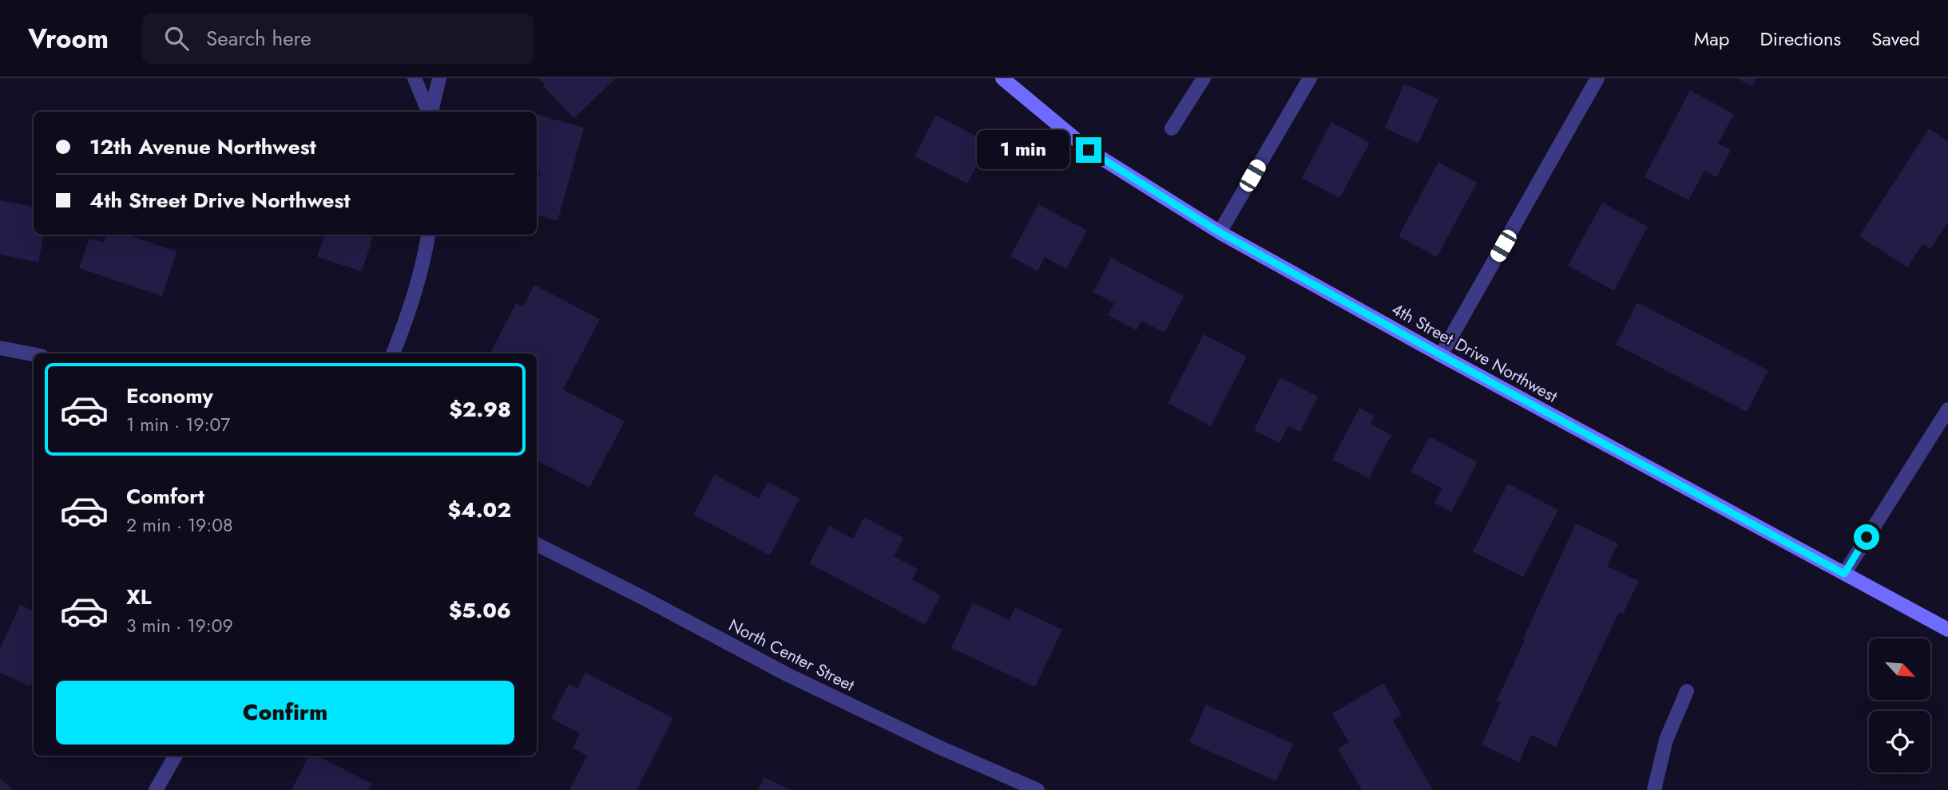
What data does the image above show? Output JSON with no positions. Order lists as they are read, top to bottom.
{
  "streets": {
    "main road": ["4th Street Drive Northwest"],
    "street": ["North Center Street"]
  },
  "north": "bottom right",
  "page": {
    "header": "Vroom",
    "search": "Search here",
    "nav": ["Map", "Directions", "Saved"],
    "banner": ["12th Avenue Northwest", "4th Street Drive Northwest"],
    "bubble": "1 min",
    "list": [
      {
        "name": "Economy",
        "note": "1 min · 19:07",
        "value": "$2.98"
      },
      {
        "name": "Comfort",
        "note": "2 min · 19:08",
        "value": "$4.02"
      },
      {
        "name": "XL",
        "note": "3 min · 19:09",
        "value": "$5.06"
      }
    ],
    "buttons": "Confirm"
  }
}
